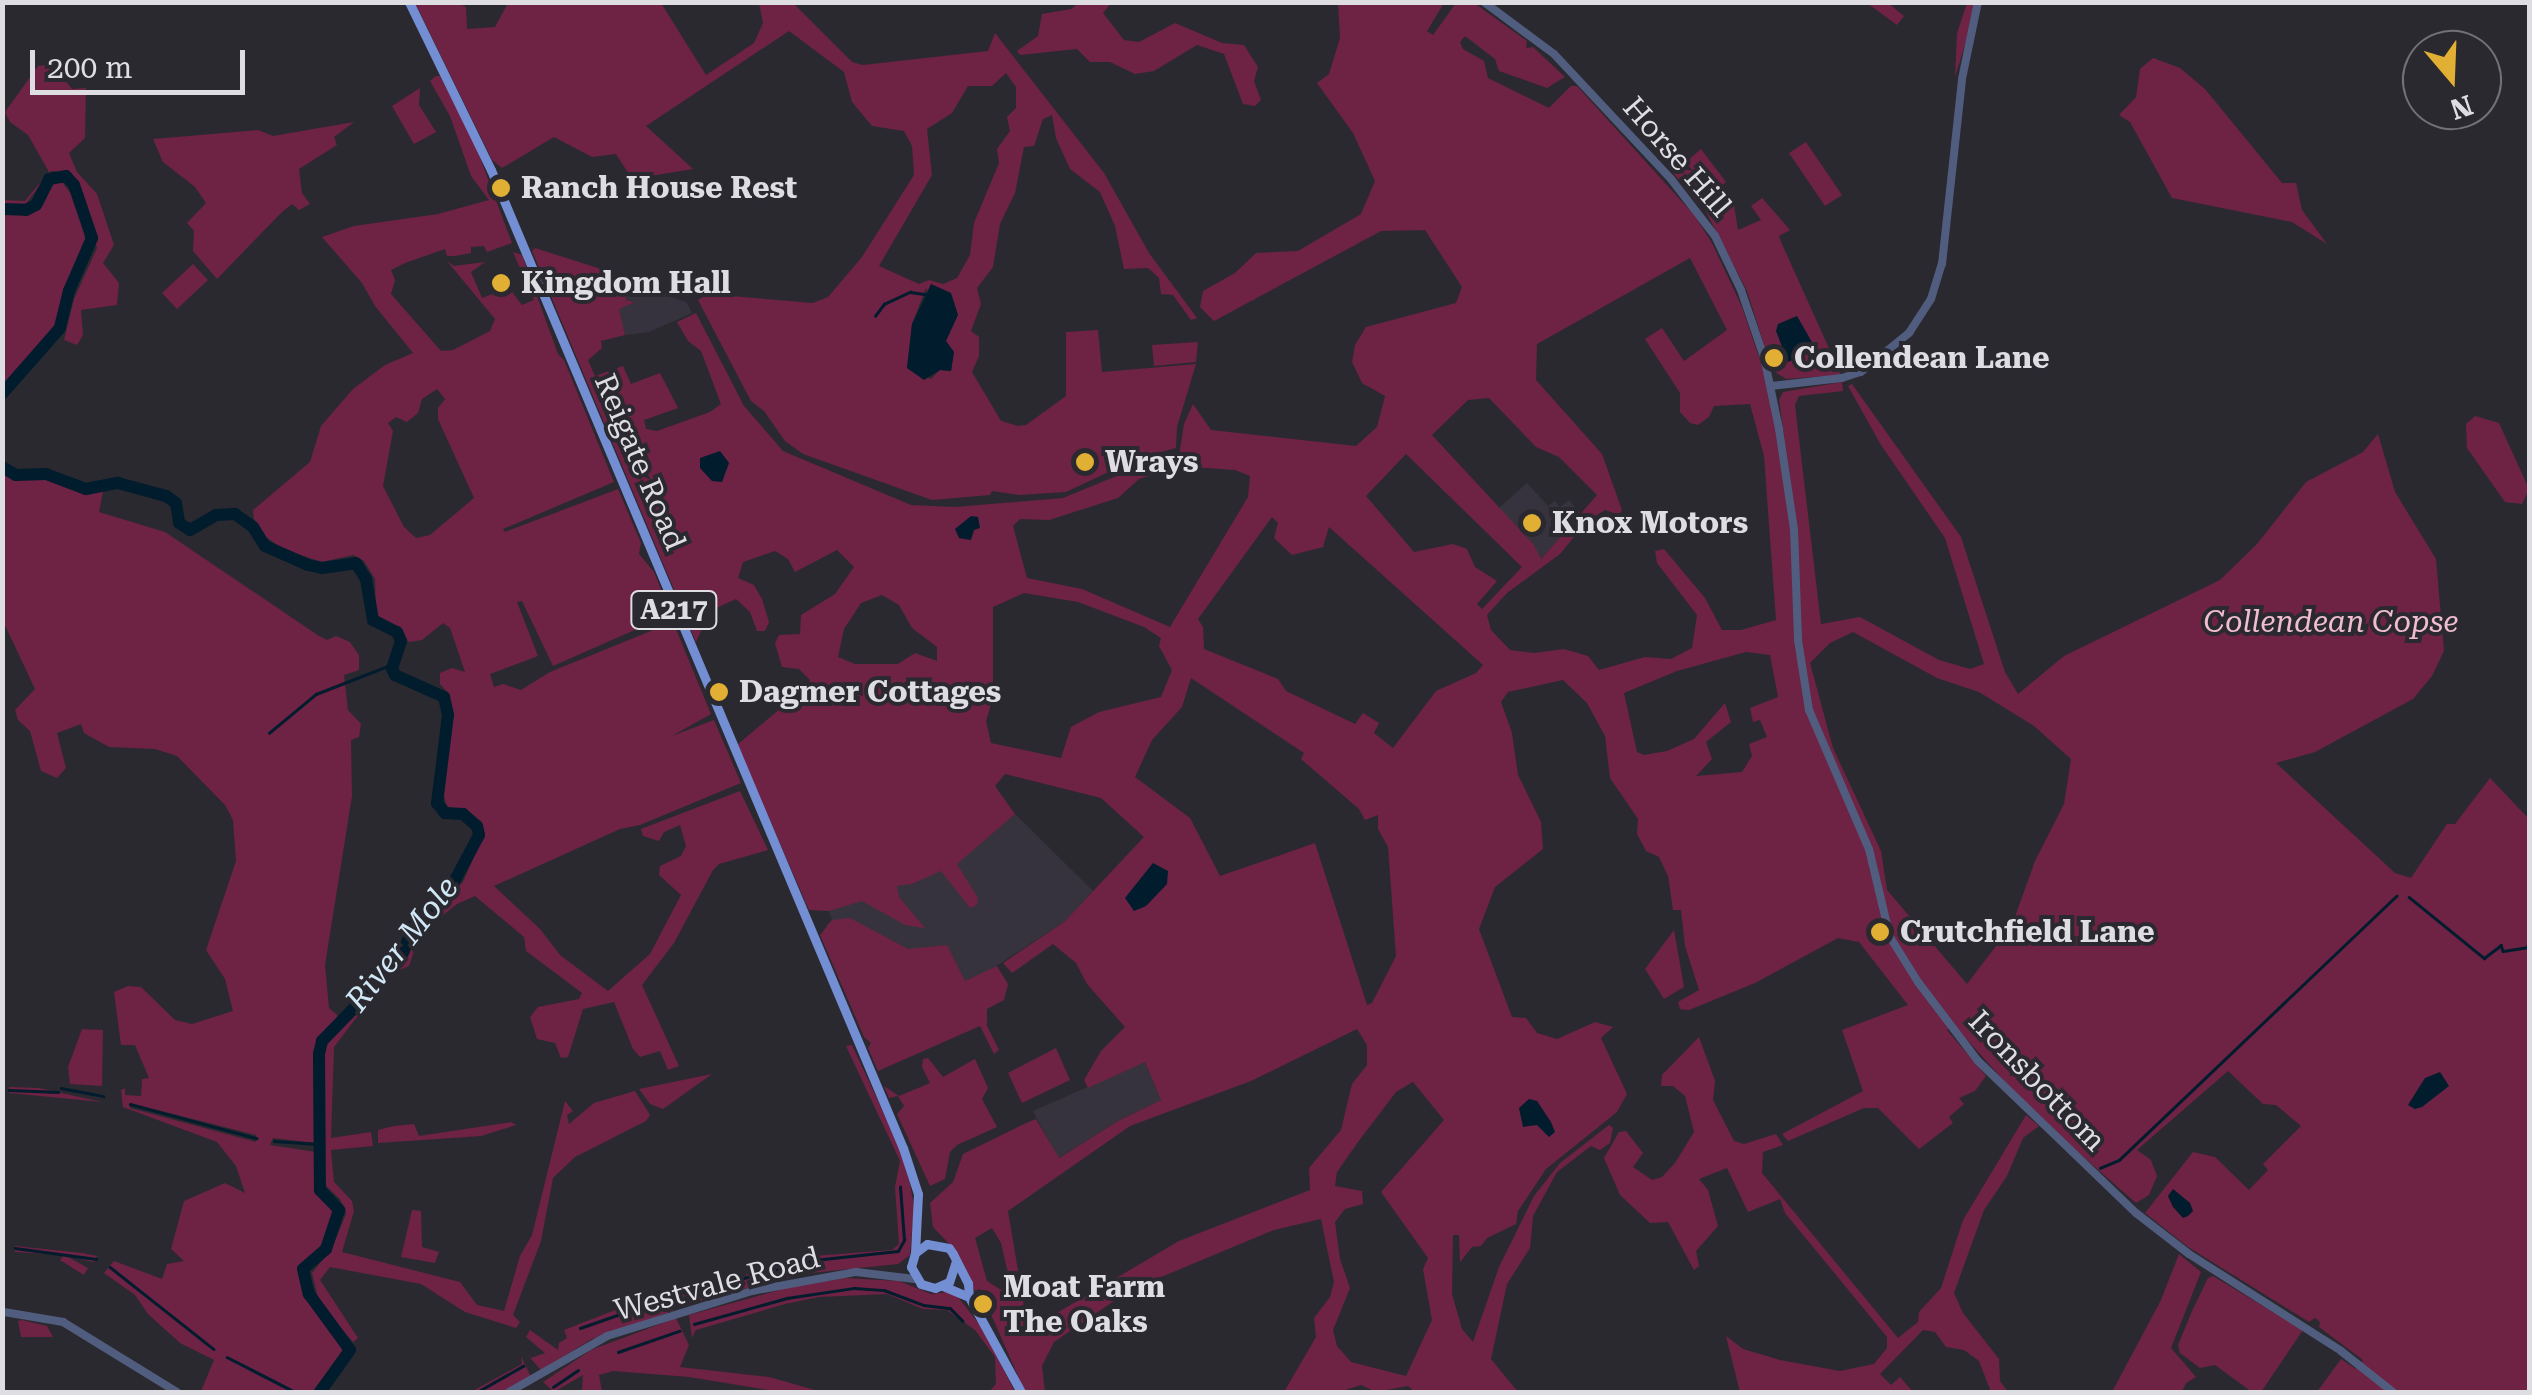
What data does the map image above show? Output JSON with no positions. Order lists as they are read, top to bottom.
{
  "streets": {
    "main road": ["Reigate Road", "A217"],
    "street": ["Horse Hill", "Ironsbottom", "Westvale Road"]
  },
  "crossings": [
    ["Horse Hill", "Ironsbottom"],
    ["Reigate Road", "Westvale Road"]
  ],
  "water": ["River Mole"],
  "parks": ["Collendean Copse"],
  "places": [
    "Ranch House Rest",
    "Kingdom Hall",
    "Collendean Lane",
    "Wrays",
    "Knox Motors",
    "Dagmer Cottages",
    "Crutchfield Lane",
    "Moat Farm The Oaks"
  ],
  "scale_bar": "200 m",
  "north": "bottom"
}
